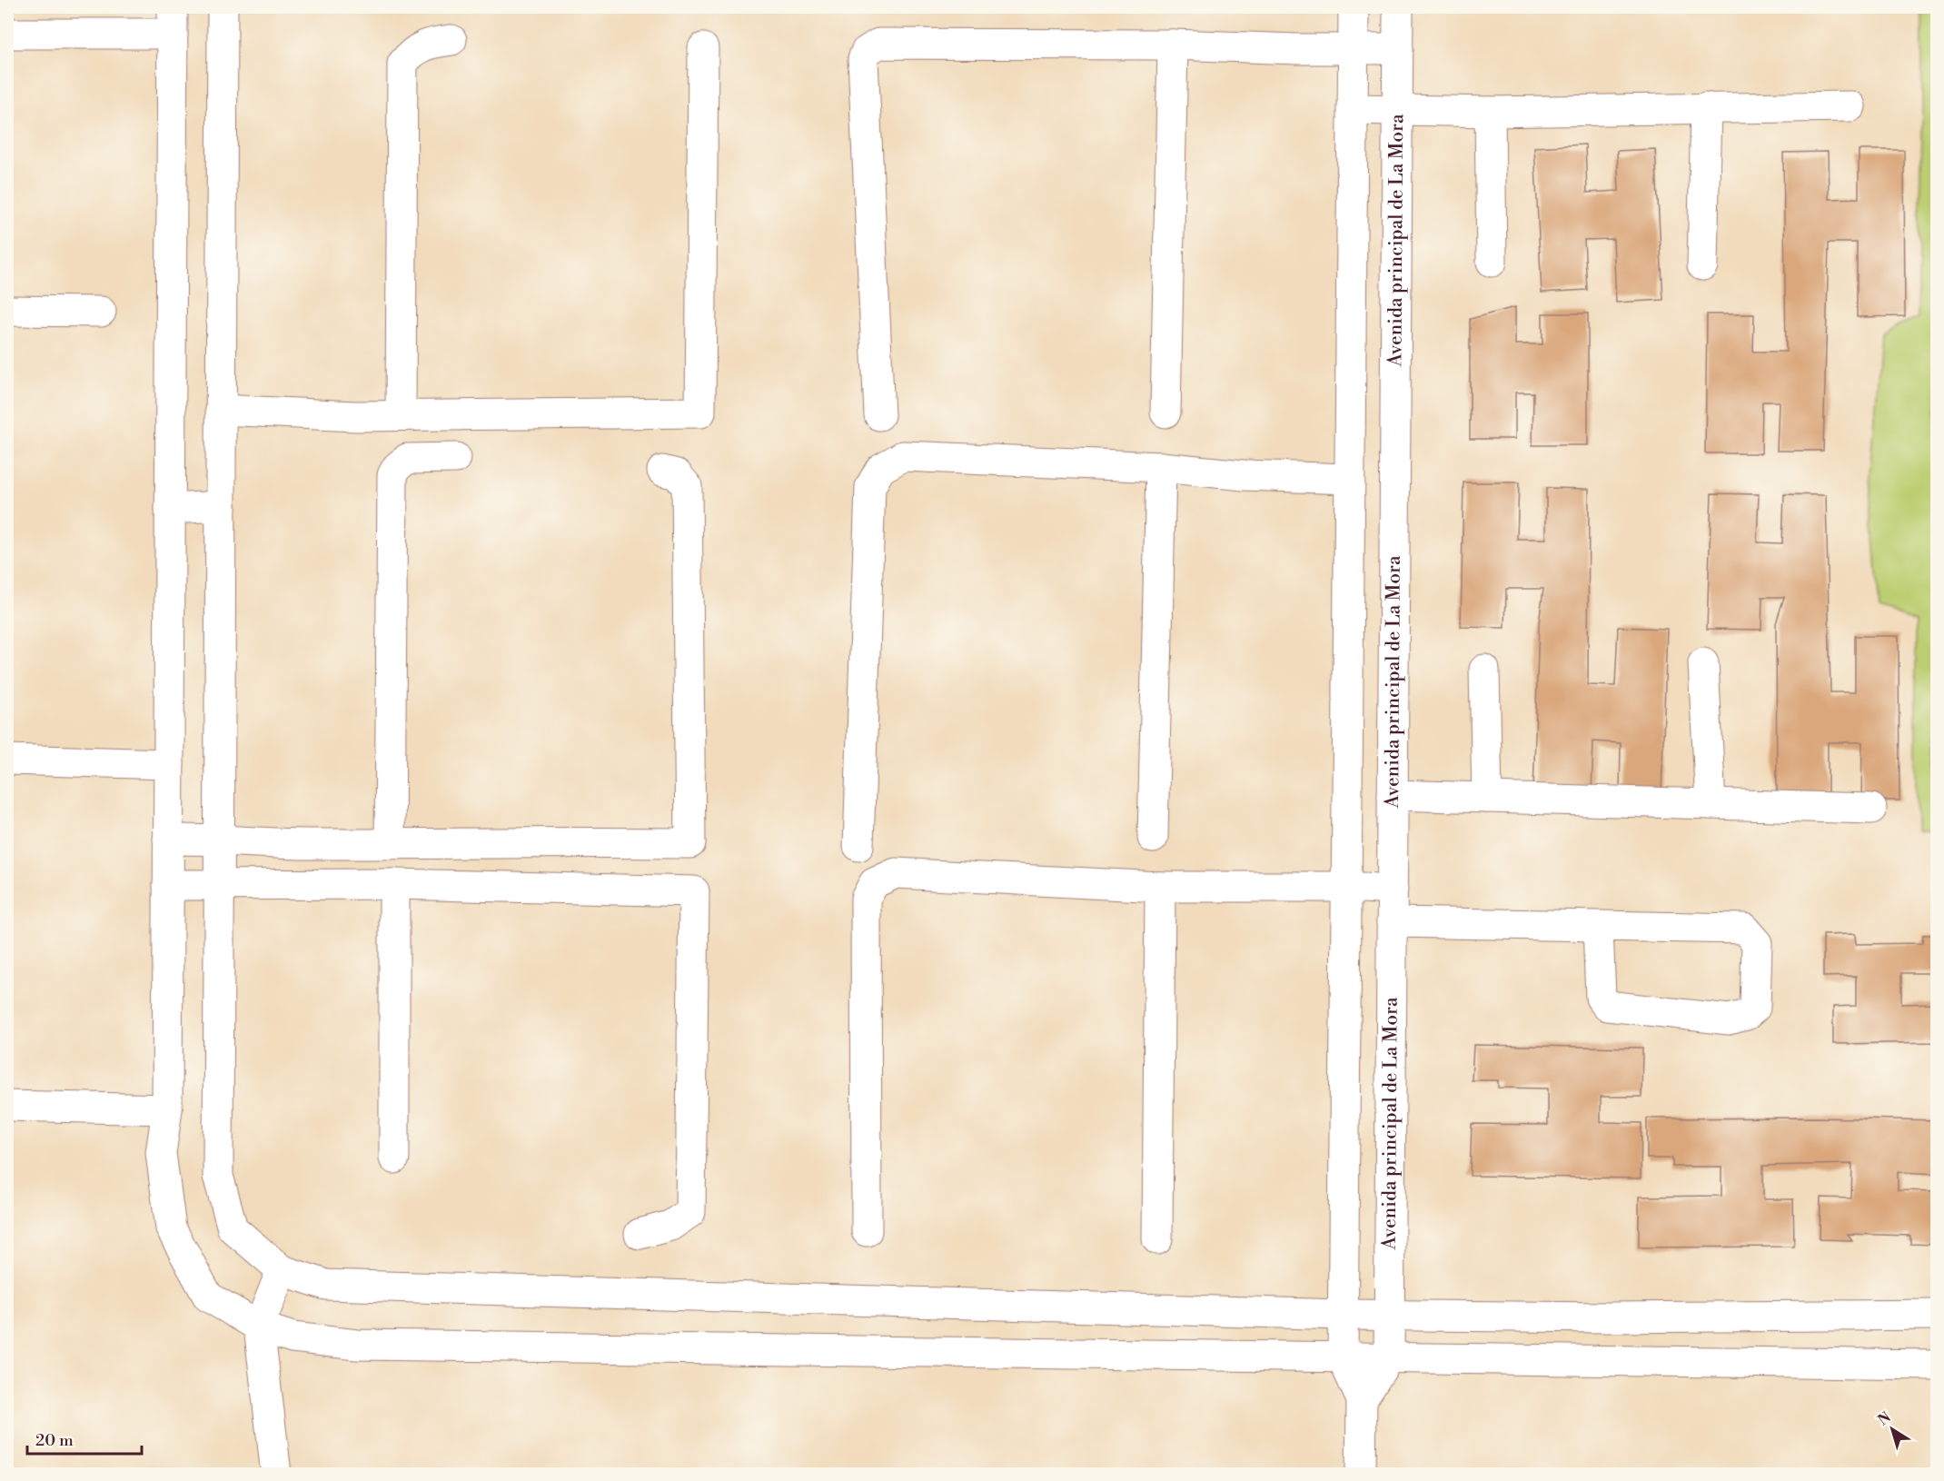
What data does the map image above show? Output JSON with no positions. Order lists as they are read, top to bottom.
{
  "streets": {
    "street": ["Avenida principal de La Mora"]
  },
  "scale_bar": "20 m",
  "north": "top left"
}
